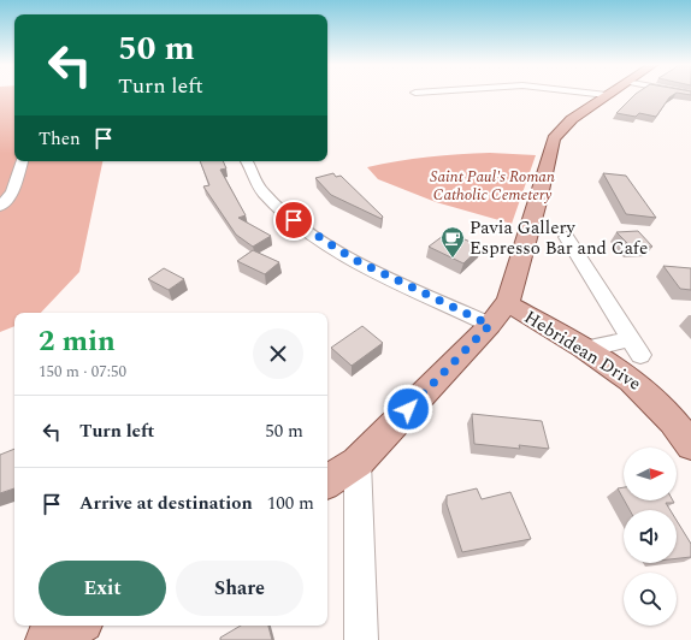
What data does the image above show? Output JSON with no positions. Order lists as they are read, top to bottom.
{
  "streets": {
    "main road": ["Hebridean Drive"]
  },
  "parks": ["Saint Paul's Roman Catholic Cemetery"],
  "places": {
    "cafe": ["Pavia Gallery Espresso Bar and Cafe"]
  },
  "north": "right",
  "page": {
    "turn": ["50 m", "Turn left"],
    "then": "Then",
    "heading": ["2 min", "150 m · 07:50"],
    "list": [
      {
        "name": "Turn left",
        "value": "50 m"
      },
      {
        "name": "Arrive at destination",
        "value": "100 m"
      }
    ],
    "buttons": ["Exit", "Share"]
  }
}
